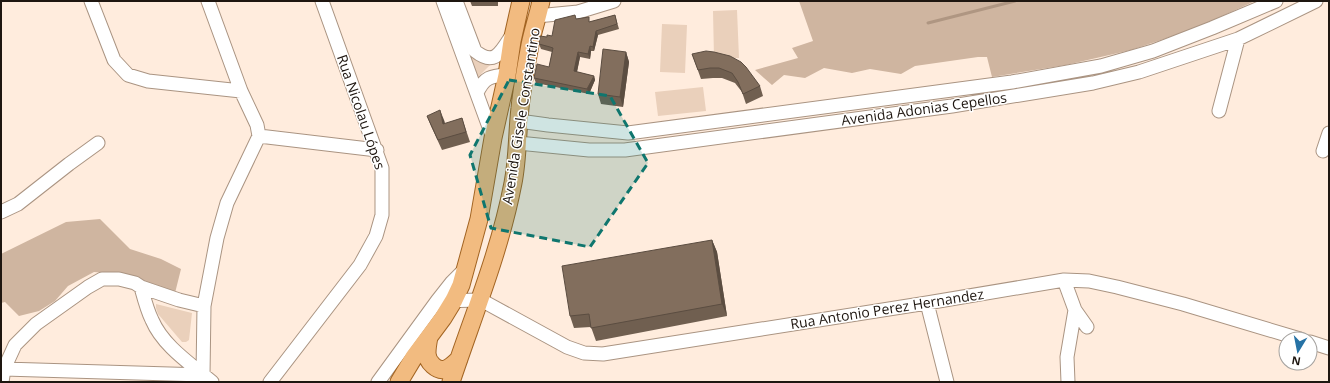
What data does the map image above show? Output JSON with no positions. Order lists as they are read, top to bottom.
{
  "streets": {
    "main road": ["Avenida Gisele Constantino"],
    "street": ["Avenida Adonias Cepellos", "Rua Nicolau Lópes", "Rua Antonio Perez Hernandez"]
  },
  "crossings": [
    ["Avenida Adonias Cepellos", "Avenida Gisele Constantino"],
    ["Avenida Gisele Constantino", "Rua Antonio Perez Hernandez"]
  ],
  "north": "bottom"
}
